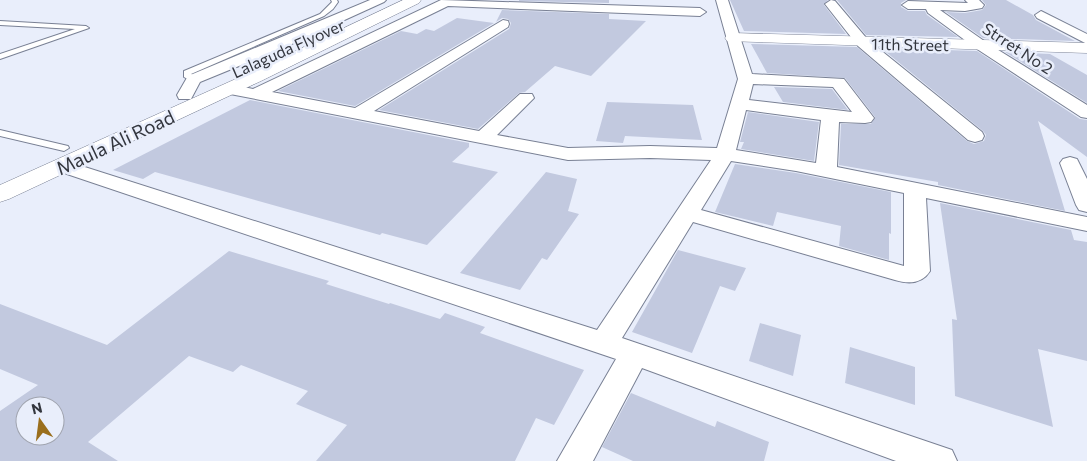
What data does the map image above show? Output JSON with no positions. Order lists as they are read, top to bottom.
{
  "streets": {
    "main road": ["11th Street", "Lalaguda Flyover", "Maula Ali Road"],
    "street": ["Strret No 2"]
  },
  "crossings": [
    ["11th Street", "Strret No 2"],
    ["Lalaguda Flyover", "Maula Ali Road"]
  ],
  "north": "top"
}
